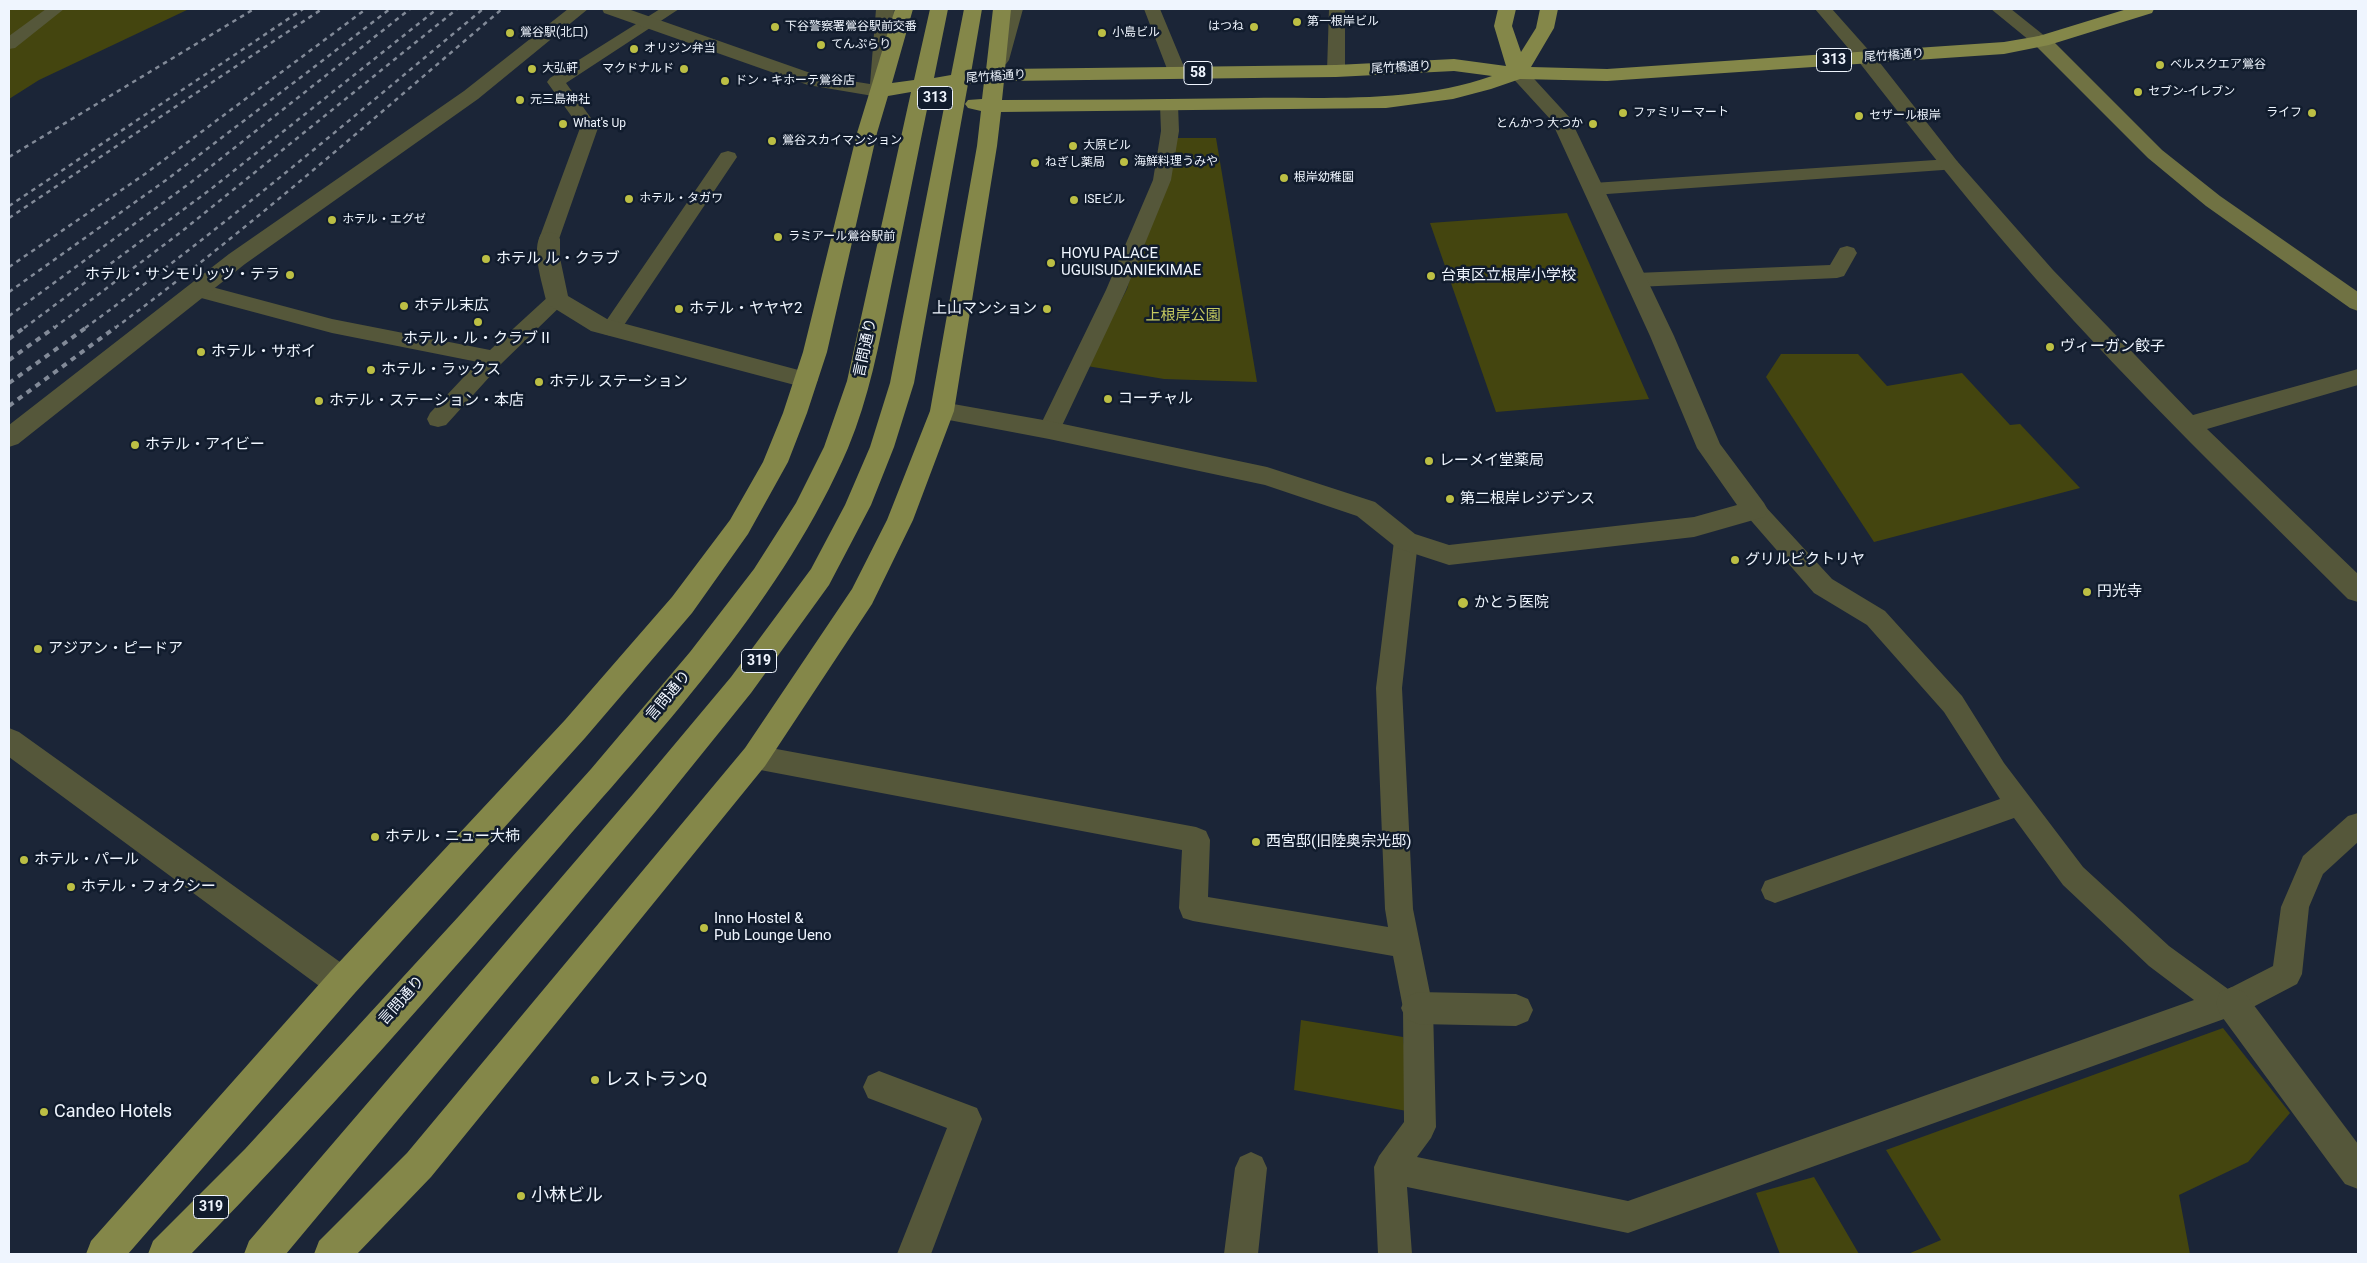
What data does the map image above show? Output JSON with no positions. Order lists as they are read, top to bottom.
{
  "streets": {
    "main road": [
      "尾竹橋通り",
      "313",
      "58",
      "言問通り",
      "319"
    ]
  },
  "parks": ["上根岸公園"],
  "places": [
    "第一根岸ビル",
    "下谷警察署鶯谷駅前交番",
    "はつね",
    "鶯谷駅(北口)",
    "小島ビル",
    "てんぷらり",
    "オリジン弁当",
    "ベルスクエア鶯谷",
    "大弘軒",
    "マクドナルド",
    "ドン・キホーテ鶯谷店",
    "セブン-イレブン",
    "元三島神社",
    "ファミリーマート",
    "ライフ",
    "セザール根岸",
    "What's Up",
    "とんかつ 大つか",
    "鶯谷スカイマンション",
    "大原ビル",
    "海鮮料理うみや",
    "ねぎし薬局",
    "根岸幼稚園",
    "ホテル・タガワ",
    "ISEビル",
    "ホテル・エグゼ",
    "ラミアール鶯谷駅前",
    "ホテル ル・クラブ",
    "HOYU PALACE UGUISUDANIEKIMAE",
    "ホテル・サンモリッツ・テラ",
    "台東区立根岸小学校",
    "ホテル末広",
    "ホテル・ヤヤヤ2",
    "上山マンション",
    "ホテル・ル・クラブⅡ",
    "ヴィーガン餃子",
    "ホテル・サボイ",
    "ホテル・ラックス",
    "ホテル ステーション",
    "コーチャル",
    "ホテル・ステーション・本店",
    "ホテル・アイビー",
    "レーメイ堂薬局",
    "第二根岸レジデンス",
    "グリルビクトリヤ",
    "円光寺",
    "かとう医院",
    "アジアン・ピードア",
    "ホテル・ニュー大柿",
    "西宮邸(旧陸奥宗光邸)",
    "ホテル・パール",
    "ホテル・フォクシー",
    "Inno Hostel & Pub Lounge Ueno",
    "レストランQ",
    "Candeo Hotels",
    "小林ビル"
  ]
}
